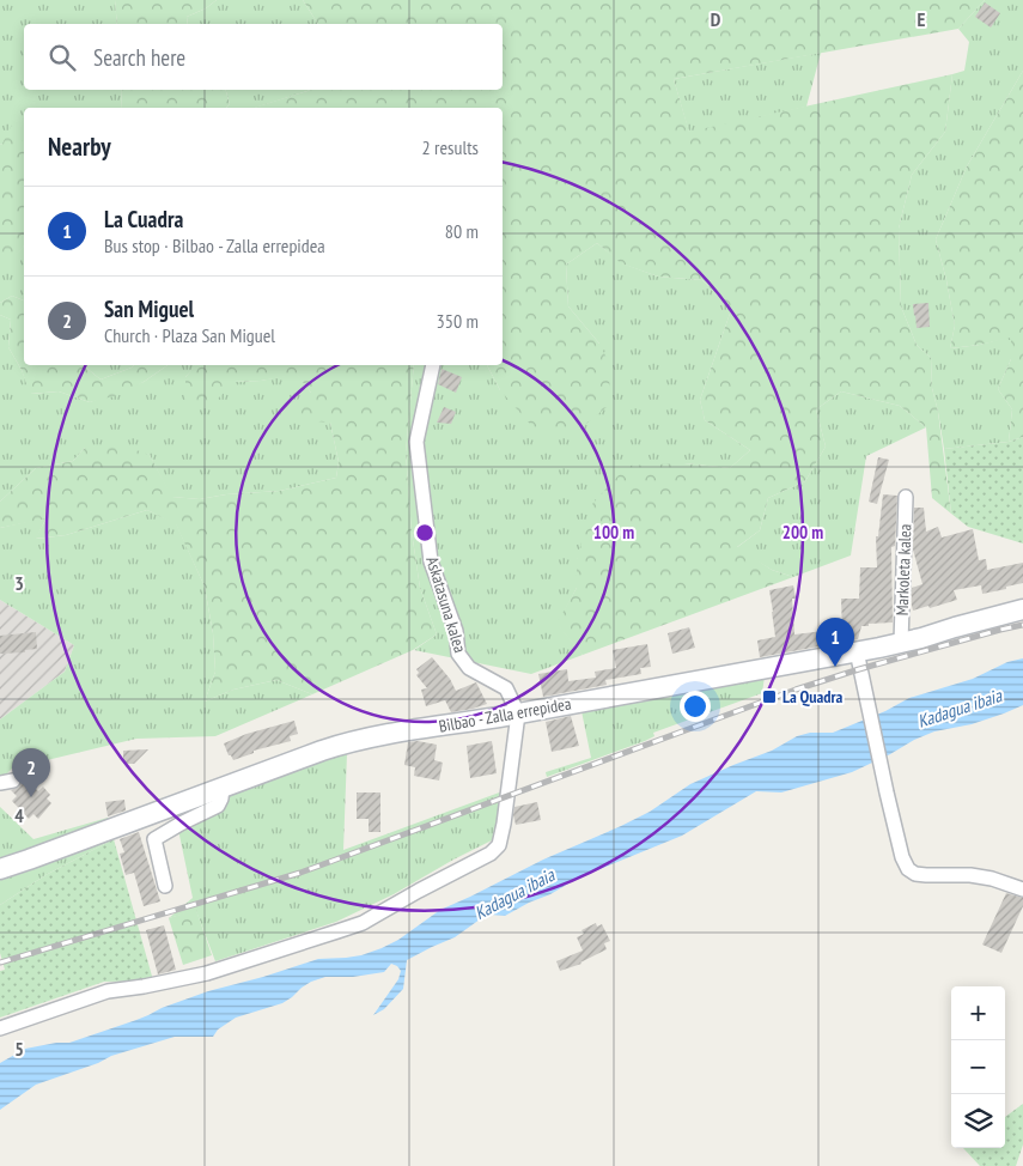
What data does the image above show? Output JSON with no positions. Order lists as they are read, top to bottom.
{
  "streets": {
    "street": ["Markoleta kalea", "Askatasuna kalea", "Bilbao - Zalla errepidea"]
  },
  "crossings": [
    ["Markoleta kalea", "Bilbao - Zalla errepidea"],
    ["Askatasuna kalea", "Bilbao - Zalla errepidea"]
  ],
  "water": ["Kadagua ibaia"],
  "places": {
    "transit": ["La Quadra"]
  },
  "page": {
    "search": "Search here",
    "heading": ["Nearby", "2 results"],
    "list": [
      {
        "mark": "1",
        "name": "La Cuadra",
        "note": "Bus stop · Bilbao - Zalla errepidea",
        "value": "80 m"
      },
      {
        "mark": "2",
        "name": "San Miguel",
        "note": "Church · Plaza San Miguel",
        "value": "350 m"
      }
    ],
    "pins": ["1", "2"],
    "map_buttons": ["+", "−"]
  },
  "grid": {
    "columns": ["D", "E"],
    "rows": ["3", "4", "5"]
  },
  "rings": ["100 m", "200 m"]
}
